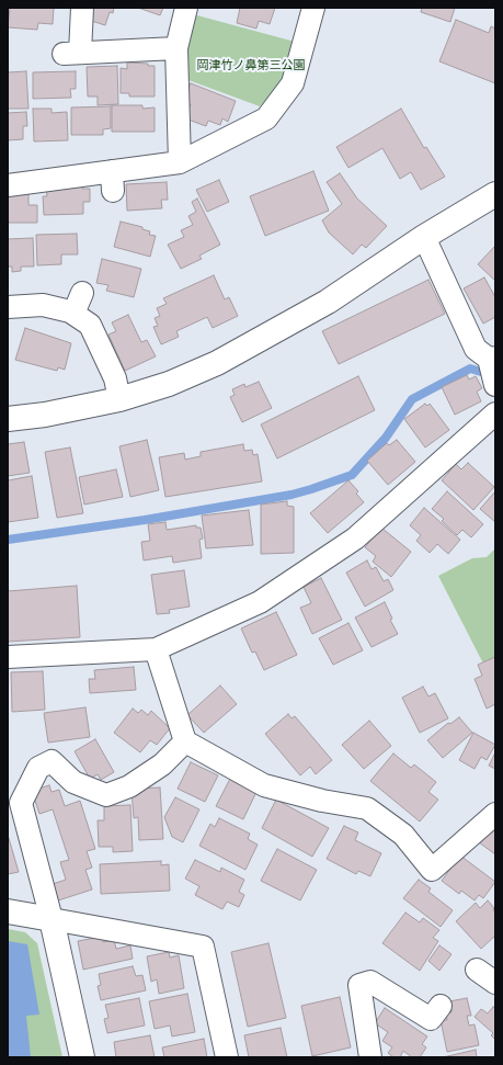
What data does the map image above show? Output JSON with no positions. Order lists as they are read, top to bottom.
{
  "parks": ["岡津竹ノ鼻第三公園"]
}
